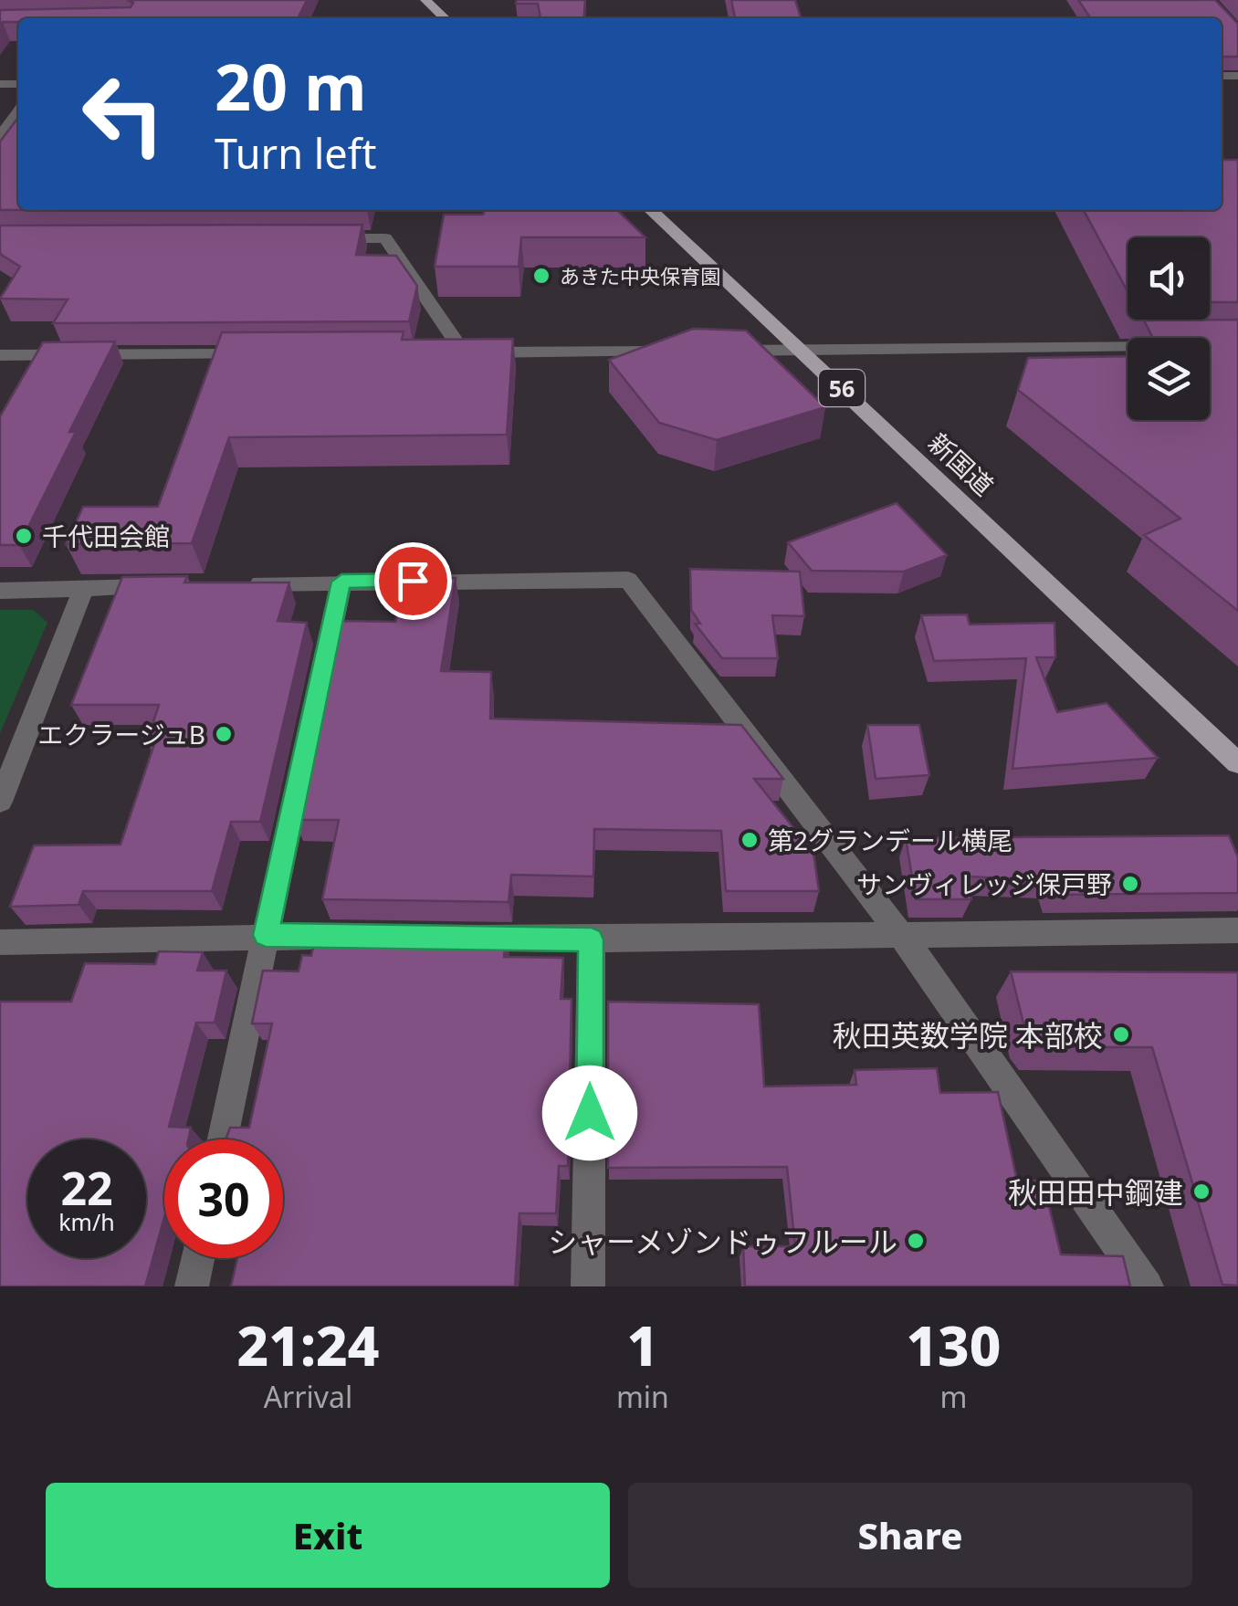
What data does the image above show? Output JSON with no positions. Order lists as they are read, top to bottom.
{
  "streets": {
    "main road": ["56", "新国道"]
  },
  "places": [
    "あきた中央保育園",
    "千代田会館",
    "エクラージュB",
    "第2グランデール横尾",
    "サンヴィレッジ保戸野",
    "秋田英数学院 本部校",
    "秋田田中鋼建",
    "シャーメゾンドゥフルール"
  ],
  "page": {
    "turn": ["20 m", "Turn left"],
    "speed": "22 km/h",
    "limit": "30",
    "eta": [
      "21:24",
      "Arrival",
      "1",
      "min",
      "130",
      "m"
    ],
    "buttons": ["Exit", "Share"]
  }
}
